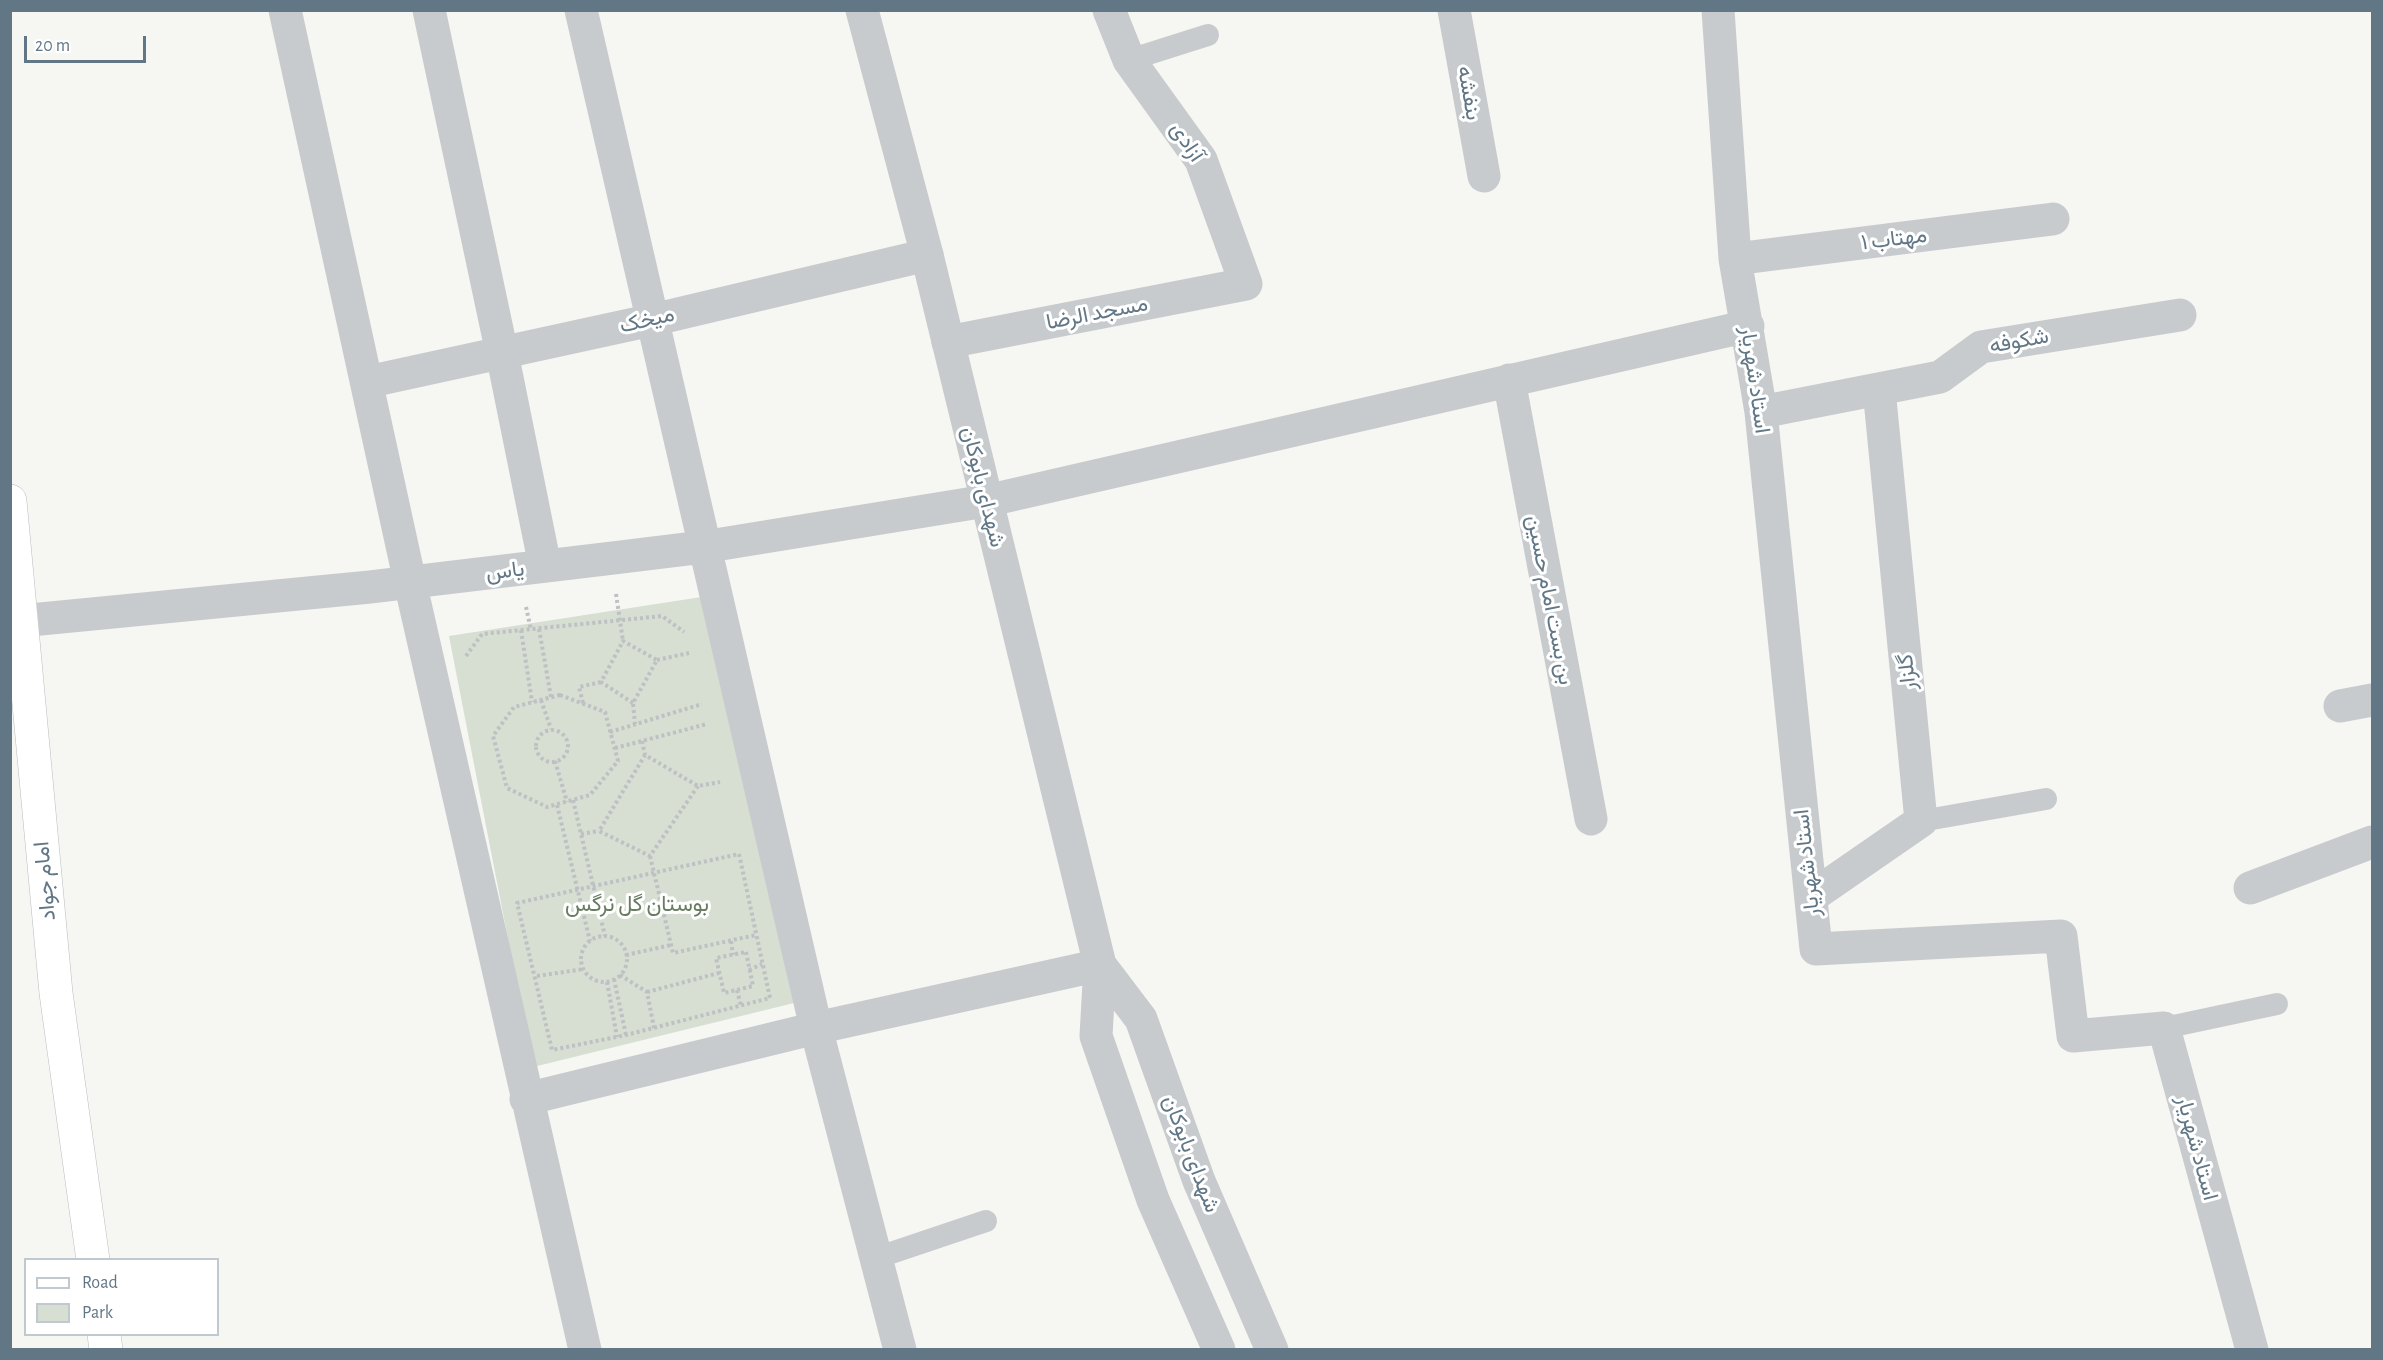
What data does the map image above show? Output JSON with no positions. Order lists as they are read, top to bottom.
{
  "streets": {
    "main road": ["امام جواد"],
    "street": [
      "بنفشه",
      "آزادی",
      "مهتاب ۱",
      "مسجد الرضا",
      "میخک",
      "شکوفه",
      "استاد شهریار",
      "شهدای بابوکان",
      "یاس",
      "بن بست امام حسین",
      "گلزار"
    ]
  },
  "crossings": [
    ["آزادی", "مسجد الرضا"],
    ["مهتاب ۱", "استاد شهریار"],
    ["مسجد الرضا", "شهدای بابوکان"],
    ["میخک", "شهدای بابوکان"],
    ["شکوفه", "استاد شهریار"],
    ["شکوفه", "گلزار"],
    ["استاد شهریار", "یاس"],
    ["شهدای بابوکان", "یاس"],
    ["یاس", "بن بست امام حسین"],
    ["یاس", "امام جواد"]
  ],
  "parks": ["بوستان گل نرگس"],
  "legend": ["Road", "Park"],
  "scale_bar": "20 m"
}
